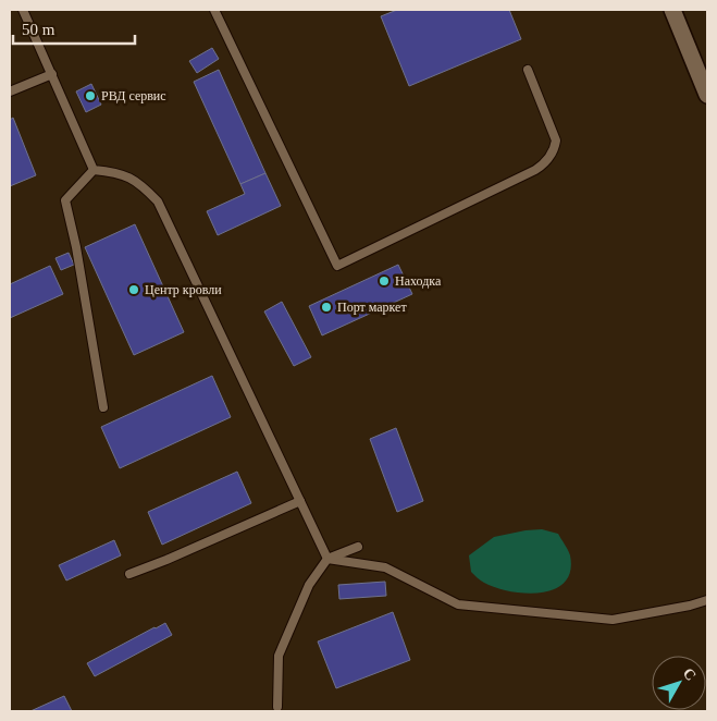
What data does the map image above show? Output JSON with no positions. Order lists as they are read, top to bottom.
{
  "places": [
    "РВД сервис",
    "Находка",
    "Центр кровли",
    "Порт маркет"
  ],
  "scale_bar": "50 m",
  "north": "top right"
}
